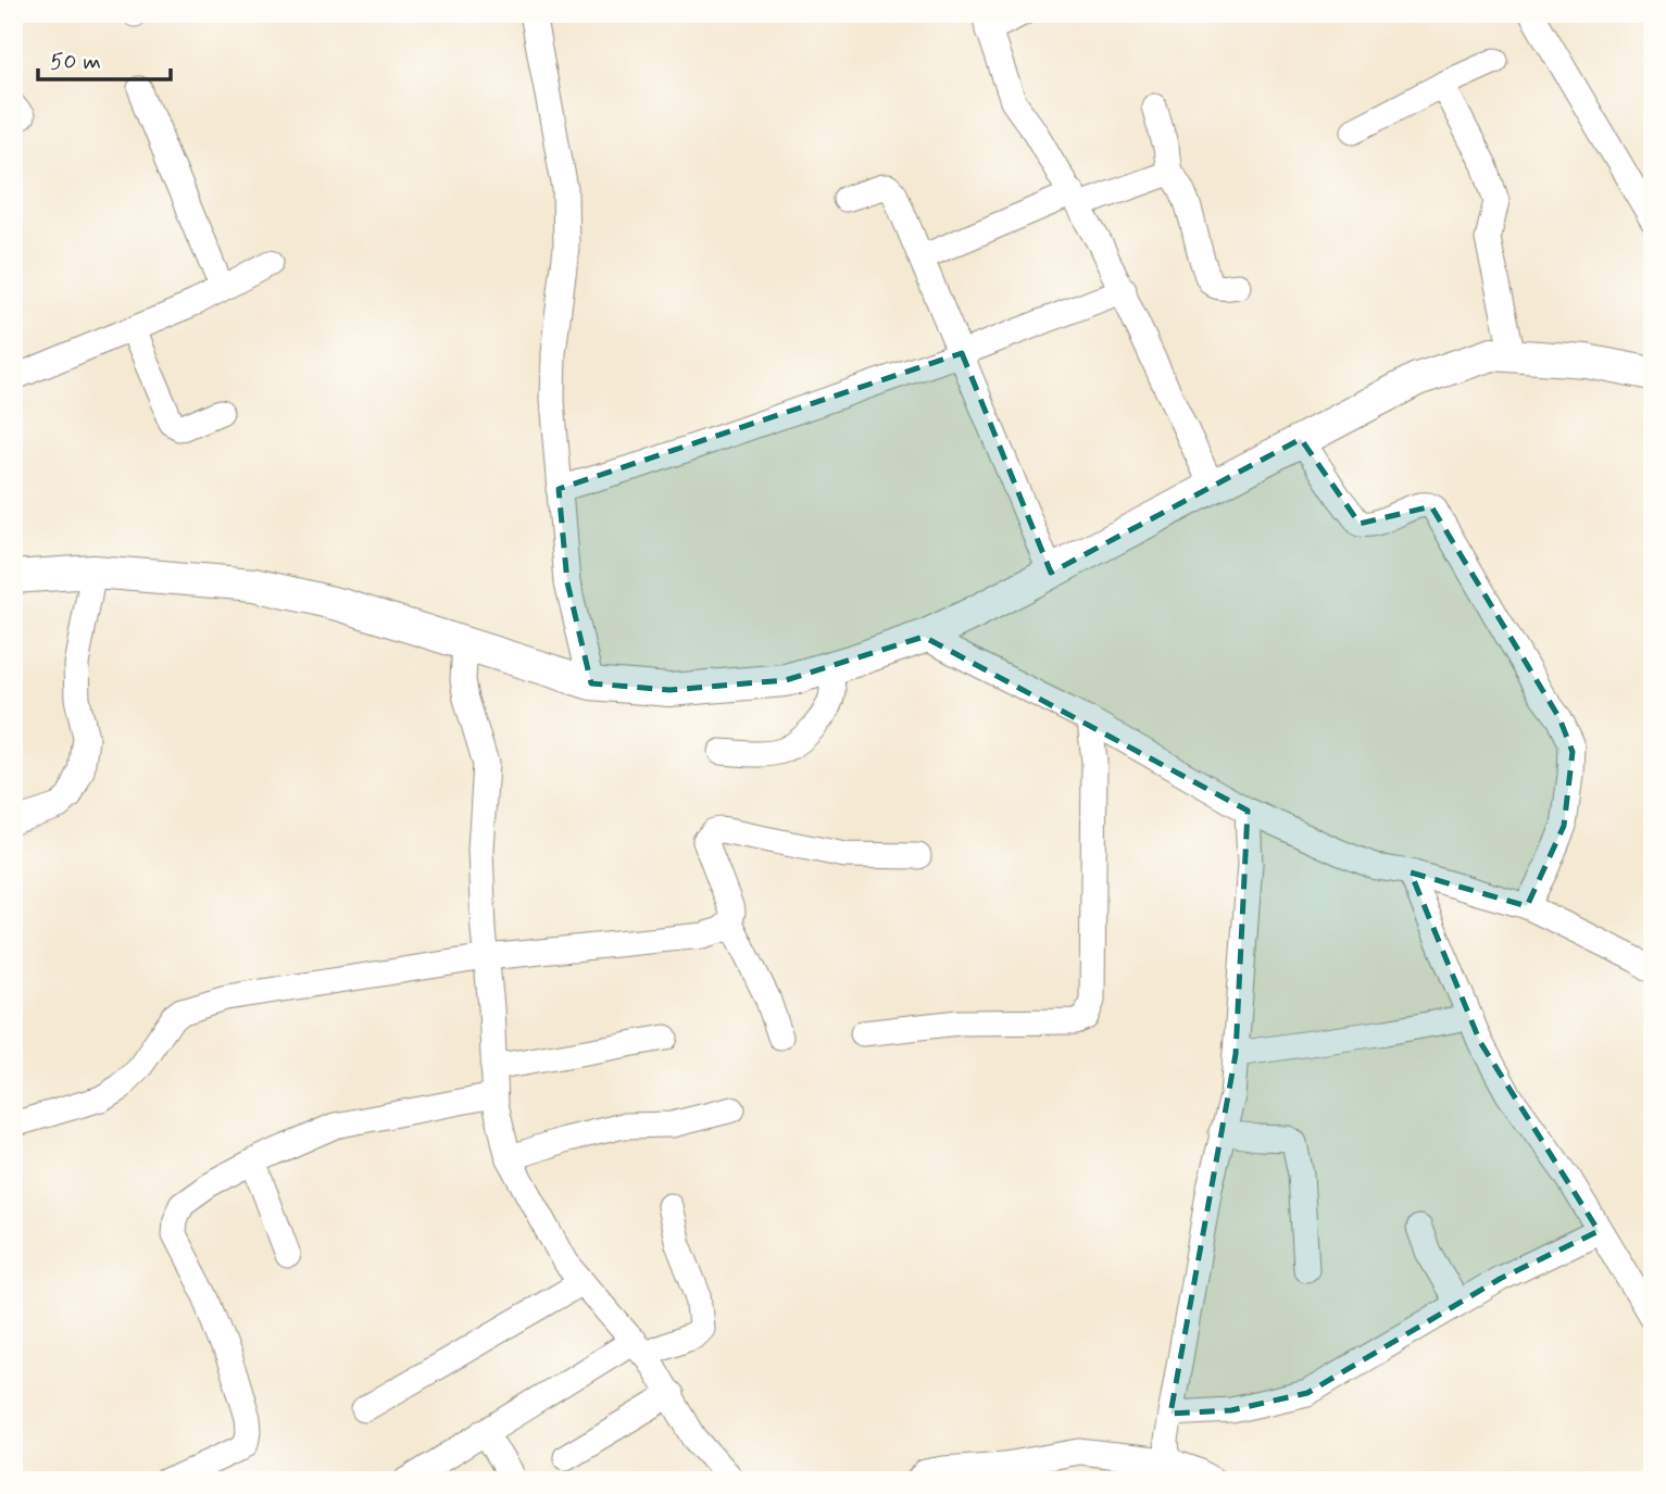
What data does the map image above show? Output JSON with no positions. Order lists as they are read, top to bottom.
{
  "scale_bar": "50 m"
}
